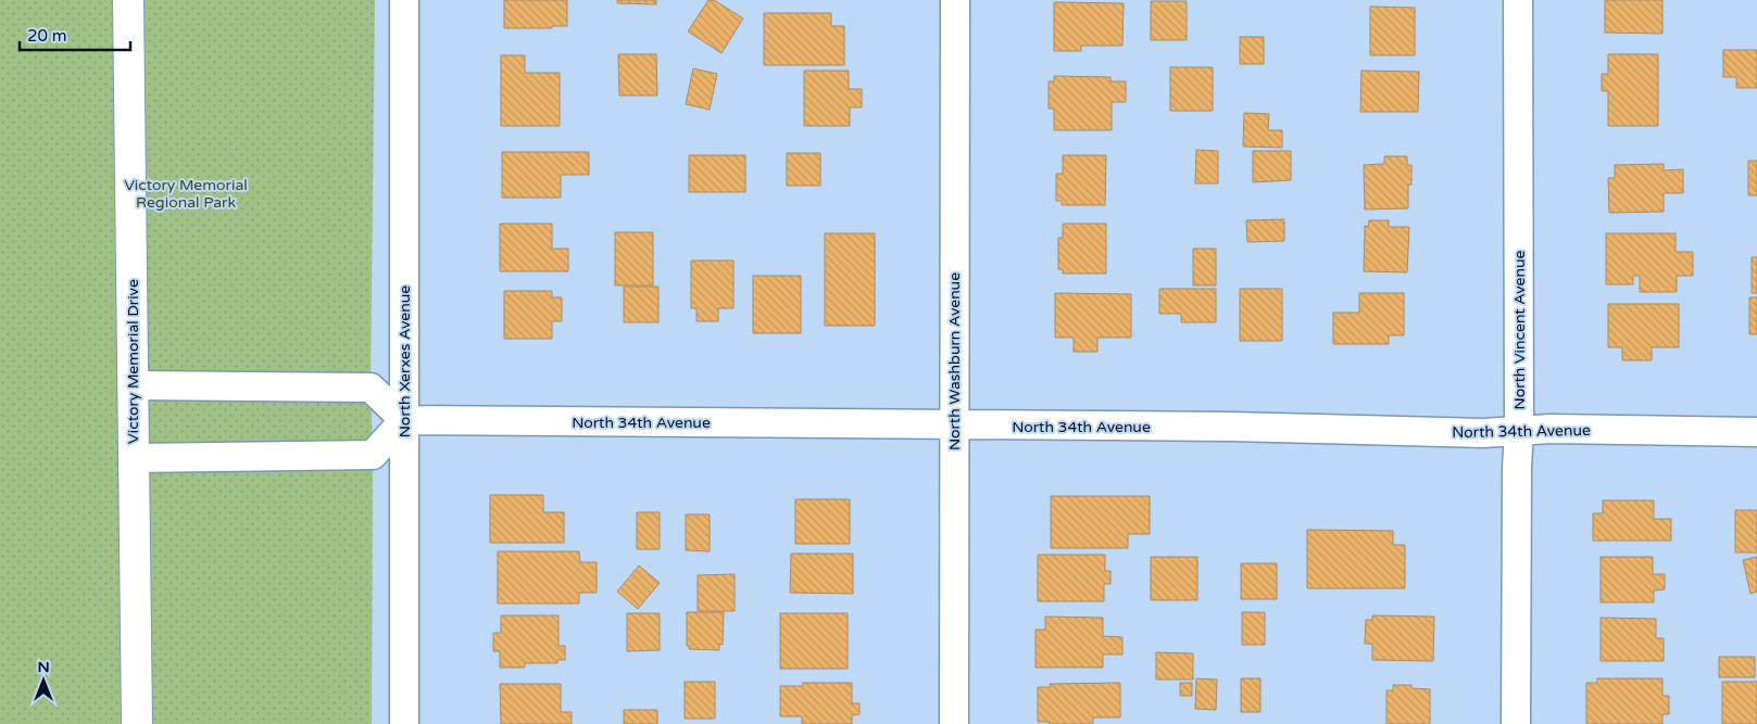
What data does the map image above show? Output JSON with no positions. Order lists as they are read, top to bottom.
{
  "streets": {
    "street": [
      "North Vincent Avenue",
      "Victory Memorial Drive",
      "North Xerxes Avenue",
      "North Washburn Avenue",
      "North 34th Avenue"
    ]
  },
  "crossings": [
    ["North Vincent Avenue", "North 34th Avenue"],
    ["North Xerxes Avenue", "North 34th Avenue"],
    ["North Washburn Avenue", "North 34th Avenue"]
  ],
  "parks": ["Victory Memorial Regional Park"],
  "scale_bar": "20 m",
  "north": "top"
}
